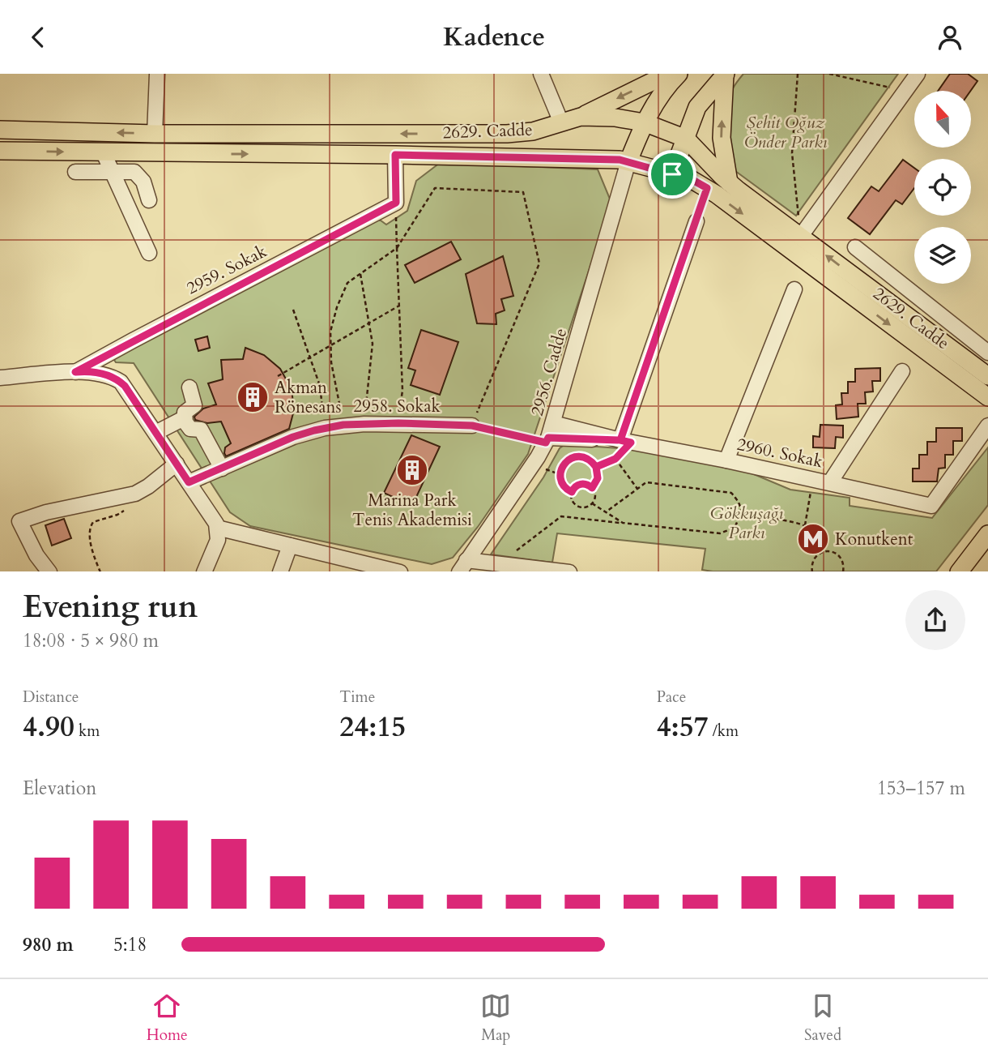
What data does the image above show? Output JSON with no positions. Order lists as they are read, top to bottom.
{
  "streets": {
    "main road": ["2629. Cadde"],
    "street": [
      "2959. Sokak",
      "2956. Cadde",
      "2958. Sokak",
      "2960. Sokak"
    ]
  },
  "crossings": [
    ["2629. Cadde", "2956. Cadde"],
    ["2956. Cadde", "2960. Sokak"]
  ],
  "parks": ["Şehit Oğuz Önder Parkı", "Gökkuşağı Parkı"],
  "places": {
    "building": ["Akman Rönesans", "Marina Park Tenis Akademisi"],
    "metro station": ["Konutkent"]
  },
  "north": "top",
  "page": {
    "header": "Kadence",
    "heading": ["Evening run", "18:08 · 5 × 980 m"],
    "stats": [
      ["Distance", "4.90 km"],
      ["Time", "24:15"],
      ["Pace", "4:57 /km"]
    ],
    "chart": ["Elevation", "153–157 m"],
    "list": [
      {
        "name": "980 m",
        "note": "5:18"
      }
    ],
    "tabs": ["Home", "Map", "Saved"]
  }
}
